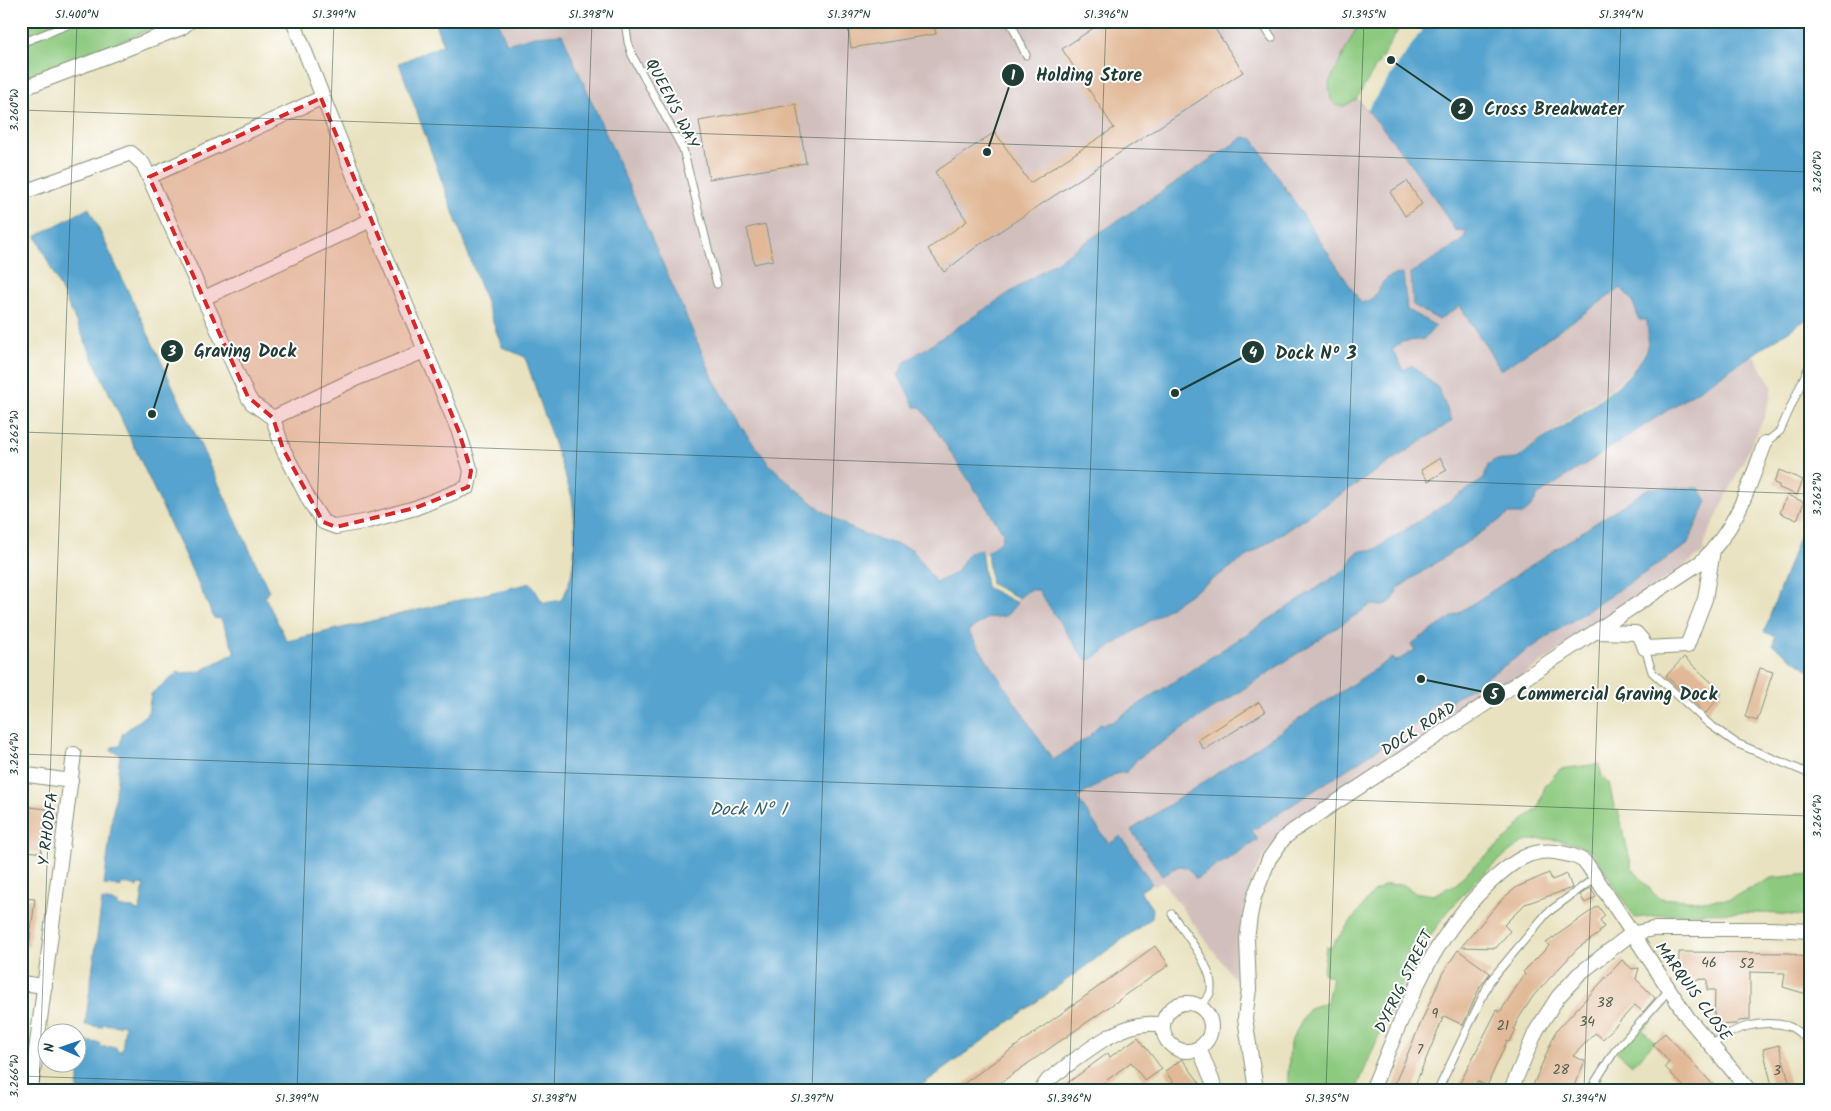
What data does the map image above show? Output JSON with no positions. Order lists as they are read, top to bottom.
{
  "streets": {
    "street": [
      "DOCK ROAD",
      "Y RHODFA",
      "DYFRIG STREET",
      "MARQUIS CLOSE"
    ],
    "lane": ["QUEEN'S WAY"]
  },
  "crossings": [
    ["DYFRIG STREET", "MARQUIS CLOSE"]
  ],
  "water": ["Dock Nº 1"],
  "places": [
    "Cross Breakwater",
    "Holding Store",
    "Dock Nº 3",
    "Graving Dock",
    "Commercial Graving Dock"
  ],
  "house_numbers": [
    "46",
    "52",
    "38",
    "9",
    "34",
    "21",
    "7",
    "28",
    "3"
  ],
  "north": "left",
  "coordinates": [
    "51.400°N",
    "51.399°N",
    "51.398°N",
    "51.397°N",
    "51.396°N",
    "51.395°N",
    "51.394°N",
    "3.260°W",
    "3.262°W",
    "3.264°W",
    "3.266°W"
  ]
}
